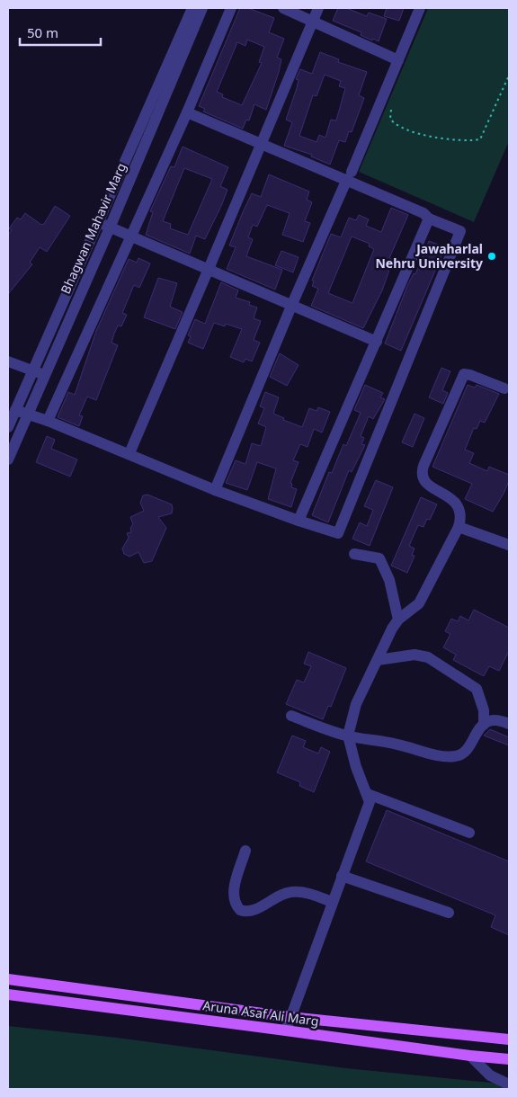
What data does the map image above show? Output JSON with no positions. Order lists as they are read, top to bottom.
{
  "streets": {
    "main road": ["Aruna Asaf Ali Marg"],
    "street": ["Bhagwan Mahavir Marg"]
  },
  "places": ["Jawaharlal Nehru University"],
  "scale_bar": "50 m"
}
